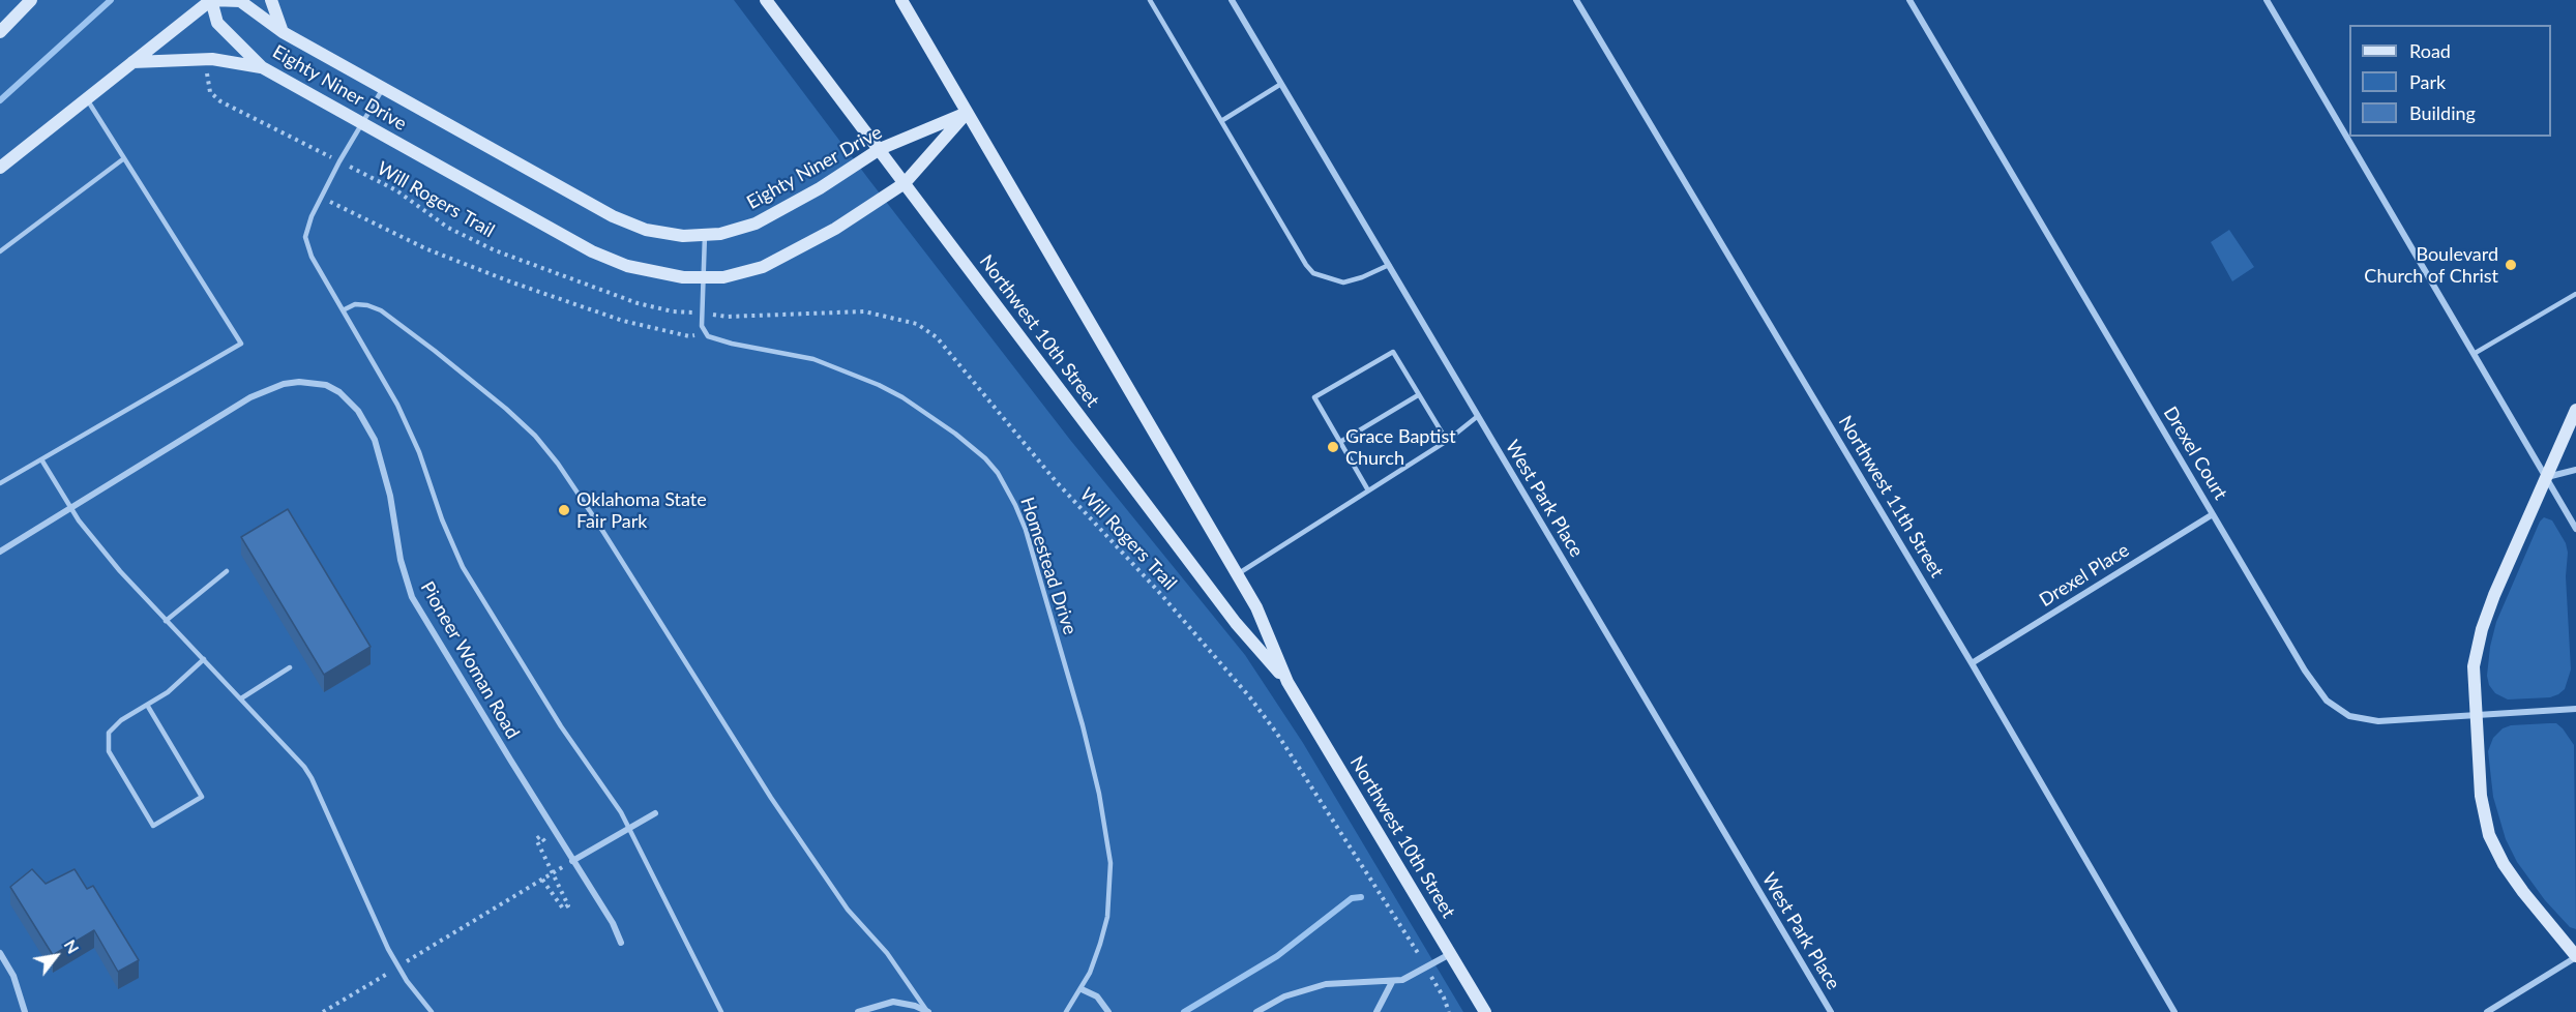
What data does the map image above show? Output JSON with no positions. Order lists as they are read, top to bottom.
{
  "streets": {
    "street": [
      "Eighty Niner Drive",
      "Northwest 10th Street",
      "Drexel Court",
      "Northwest 11th Street",
      "West Park Place",
      "Drexel Place",
      "Pioneer Woman Road"
    ],
    "lane": ["Homestead Drive"],
    "path": ["Will Rogers Trail"]
  },
  "crossings": [
    ["Eighty Niner Drive", "Northwest 10th Street"],
    ["Drexel Court", "Drexel Place"],
    ["Northwest 11th Street", "Drexel Place"]
  ],
  "places": ["Boulevard Church of Christ", "Grace Baptist Church", "Oklahoma State Fair Park"],
  "legend": ["Road", "Park", "Building"],
  "north": "top right"
}
